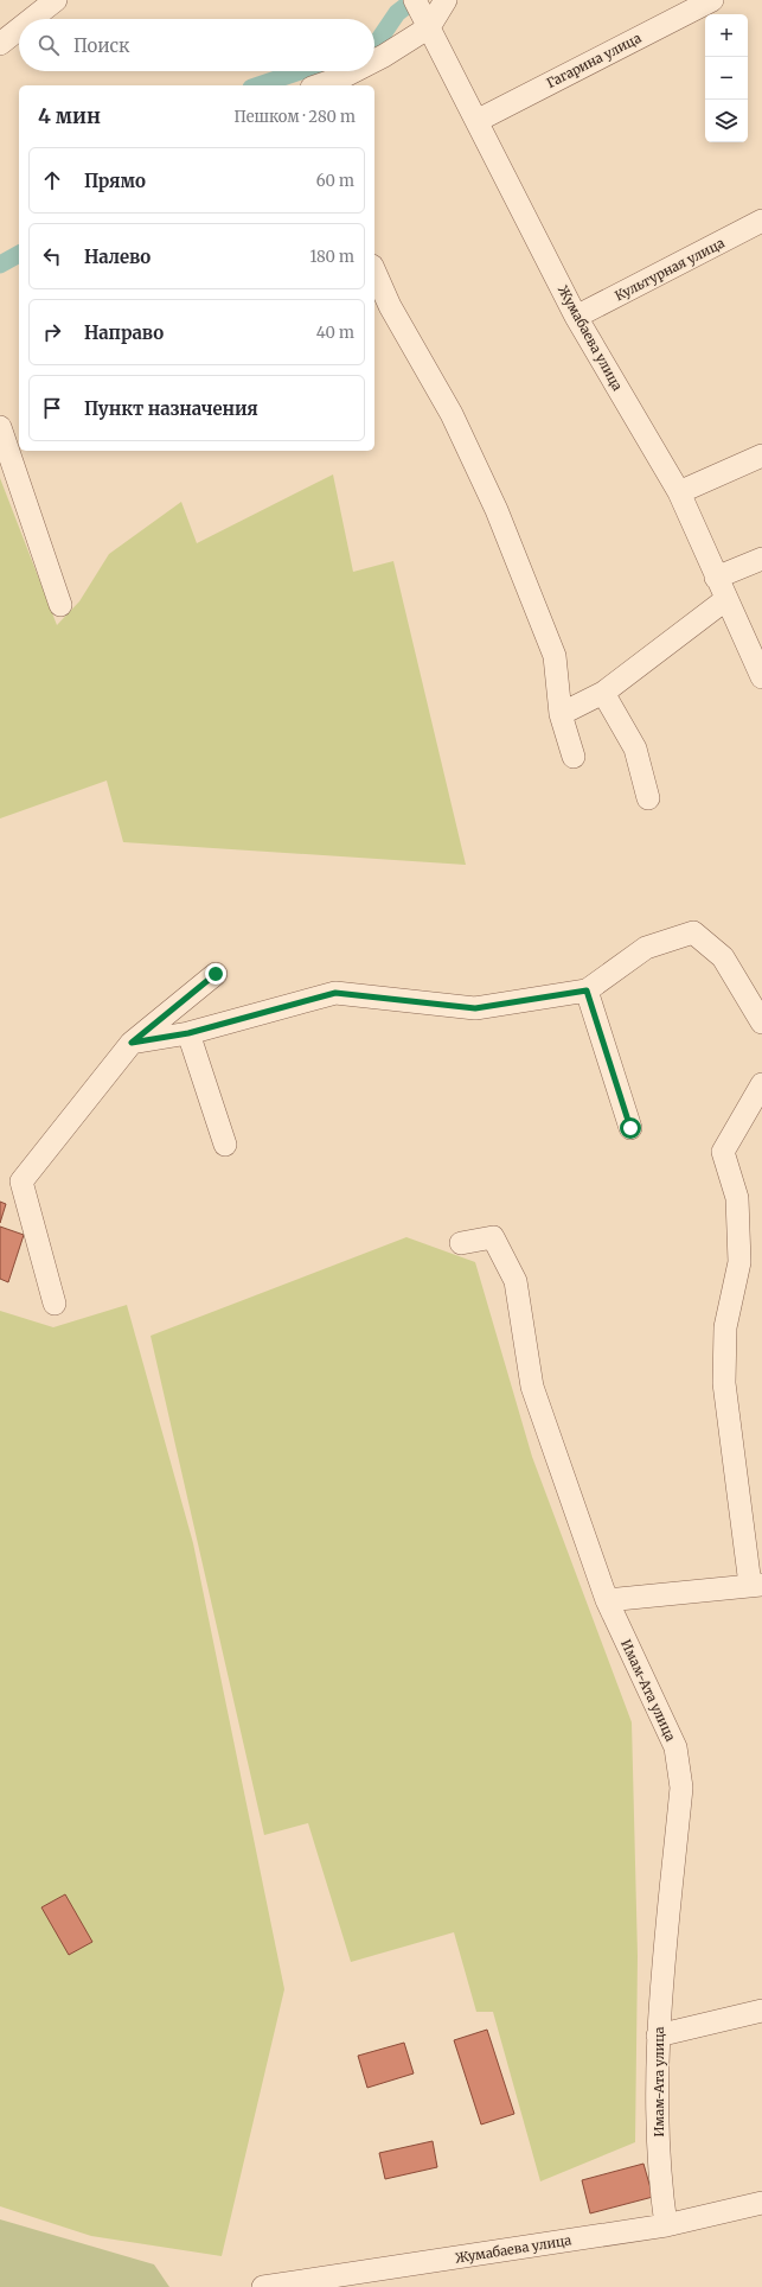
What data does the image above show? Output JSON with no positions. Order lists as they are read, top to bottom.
{
  "streets": {
    "street": [
      "Гагарина улица",
      "Культурная улица",
      "Жумабаева улица",
      "Имам-Ата улица"
    ]
  },
  "crossings": [
    ["Гагарина улица", "Жумабаева улица"],
    ["Культурная улица", "Жумабаева улица"],
    ["Жумабаева улица", "Имам-Ата улица"]
  ],
  "page": {
    "map_buttons": ["+", "−"],
    "search": "Поиск",
    "heading": ["4 мин", "Пешком · 280 m"],
    "list": [
      ["Прямо", "60 m"],
      ["Налево", "180 m"],
      ["Направо", "40 m"],
      "Пункт назначения"
    ]
  }
}
